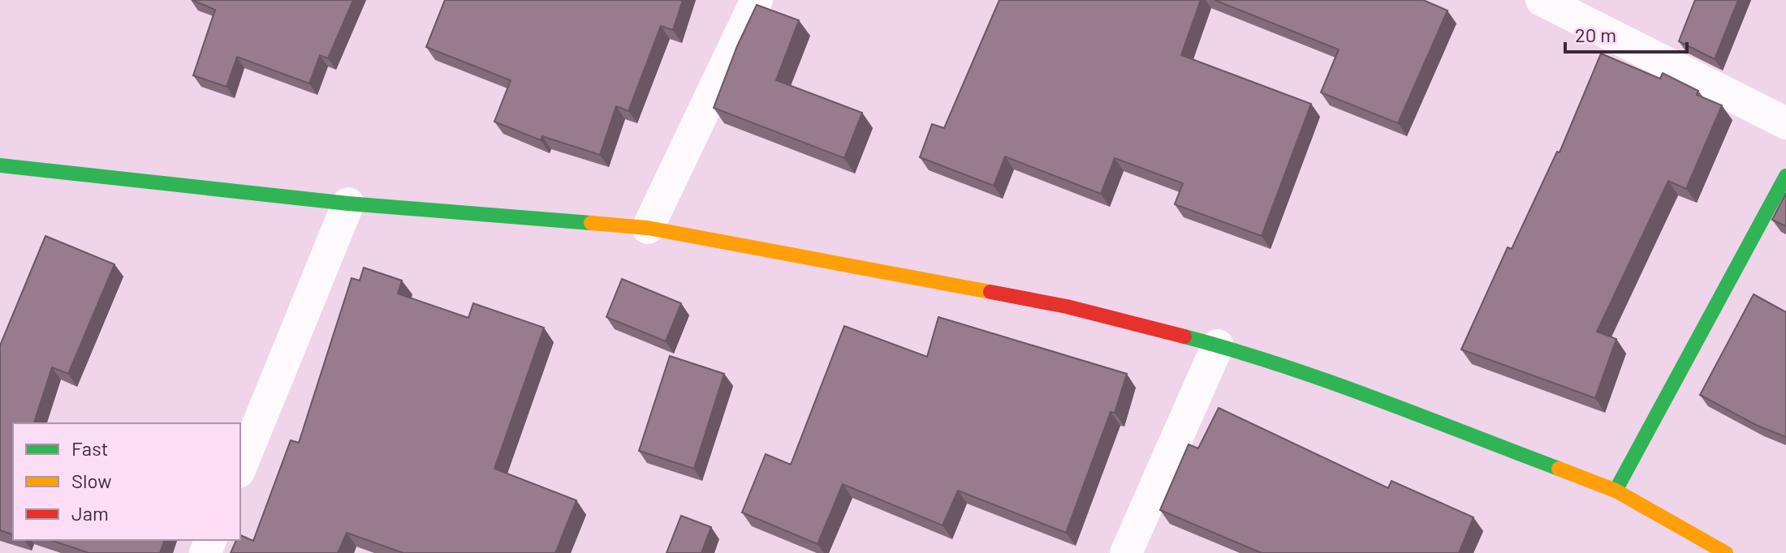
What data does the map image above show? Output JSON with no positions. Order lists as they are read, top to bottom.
{
  "legend": ["Fast", "Slow", "Jam"],
  "scale_bar": "20 m"
}
